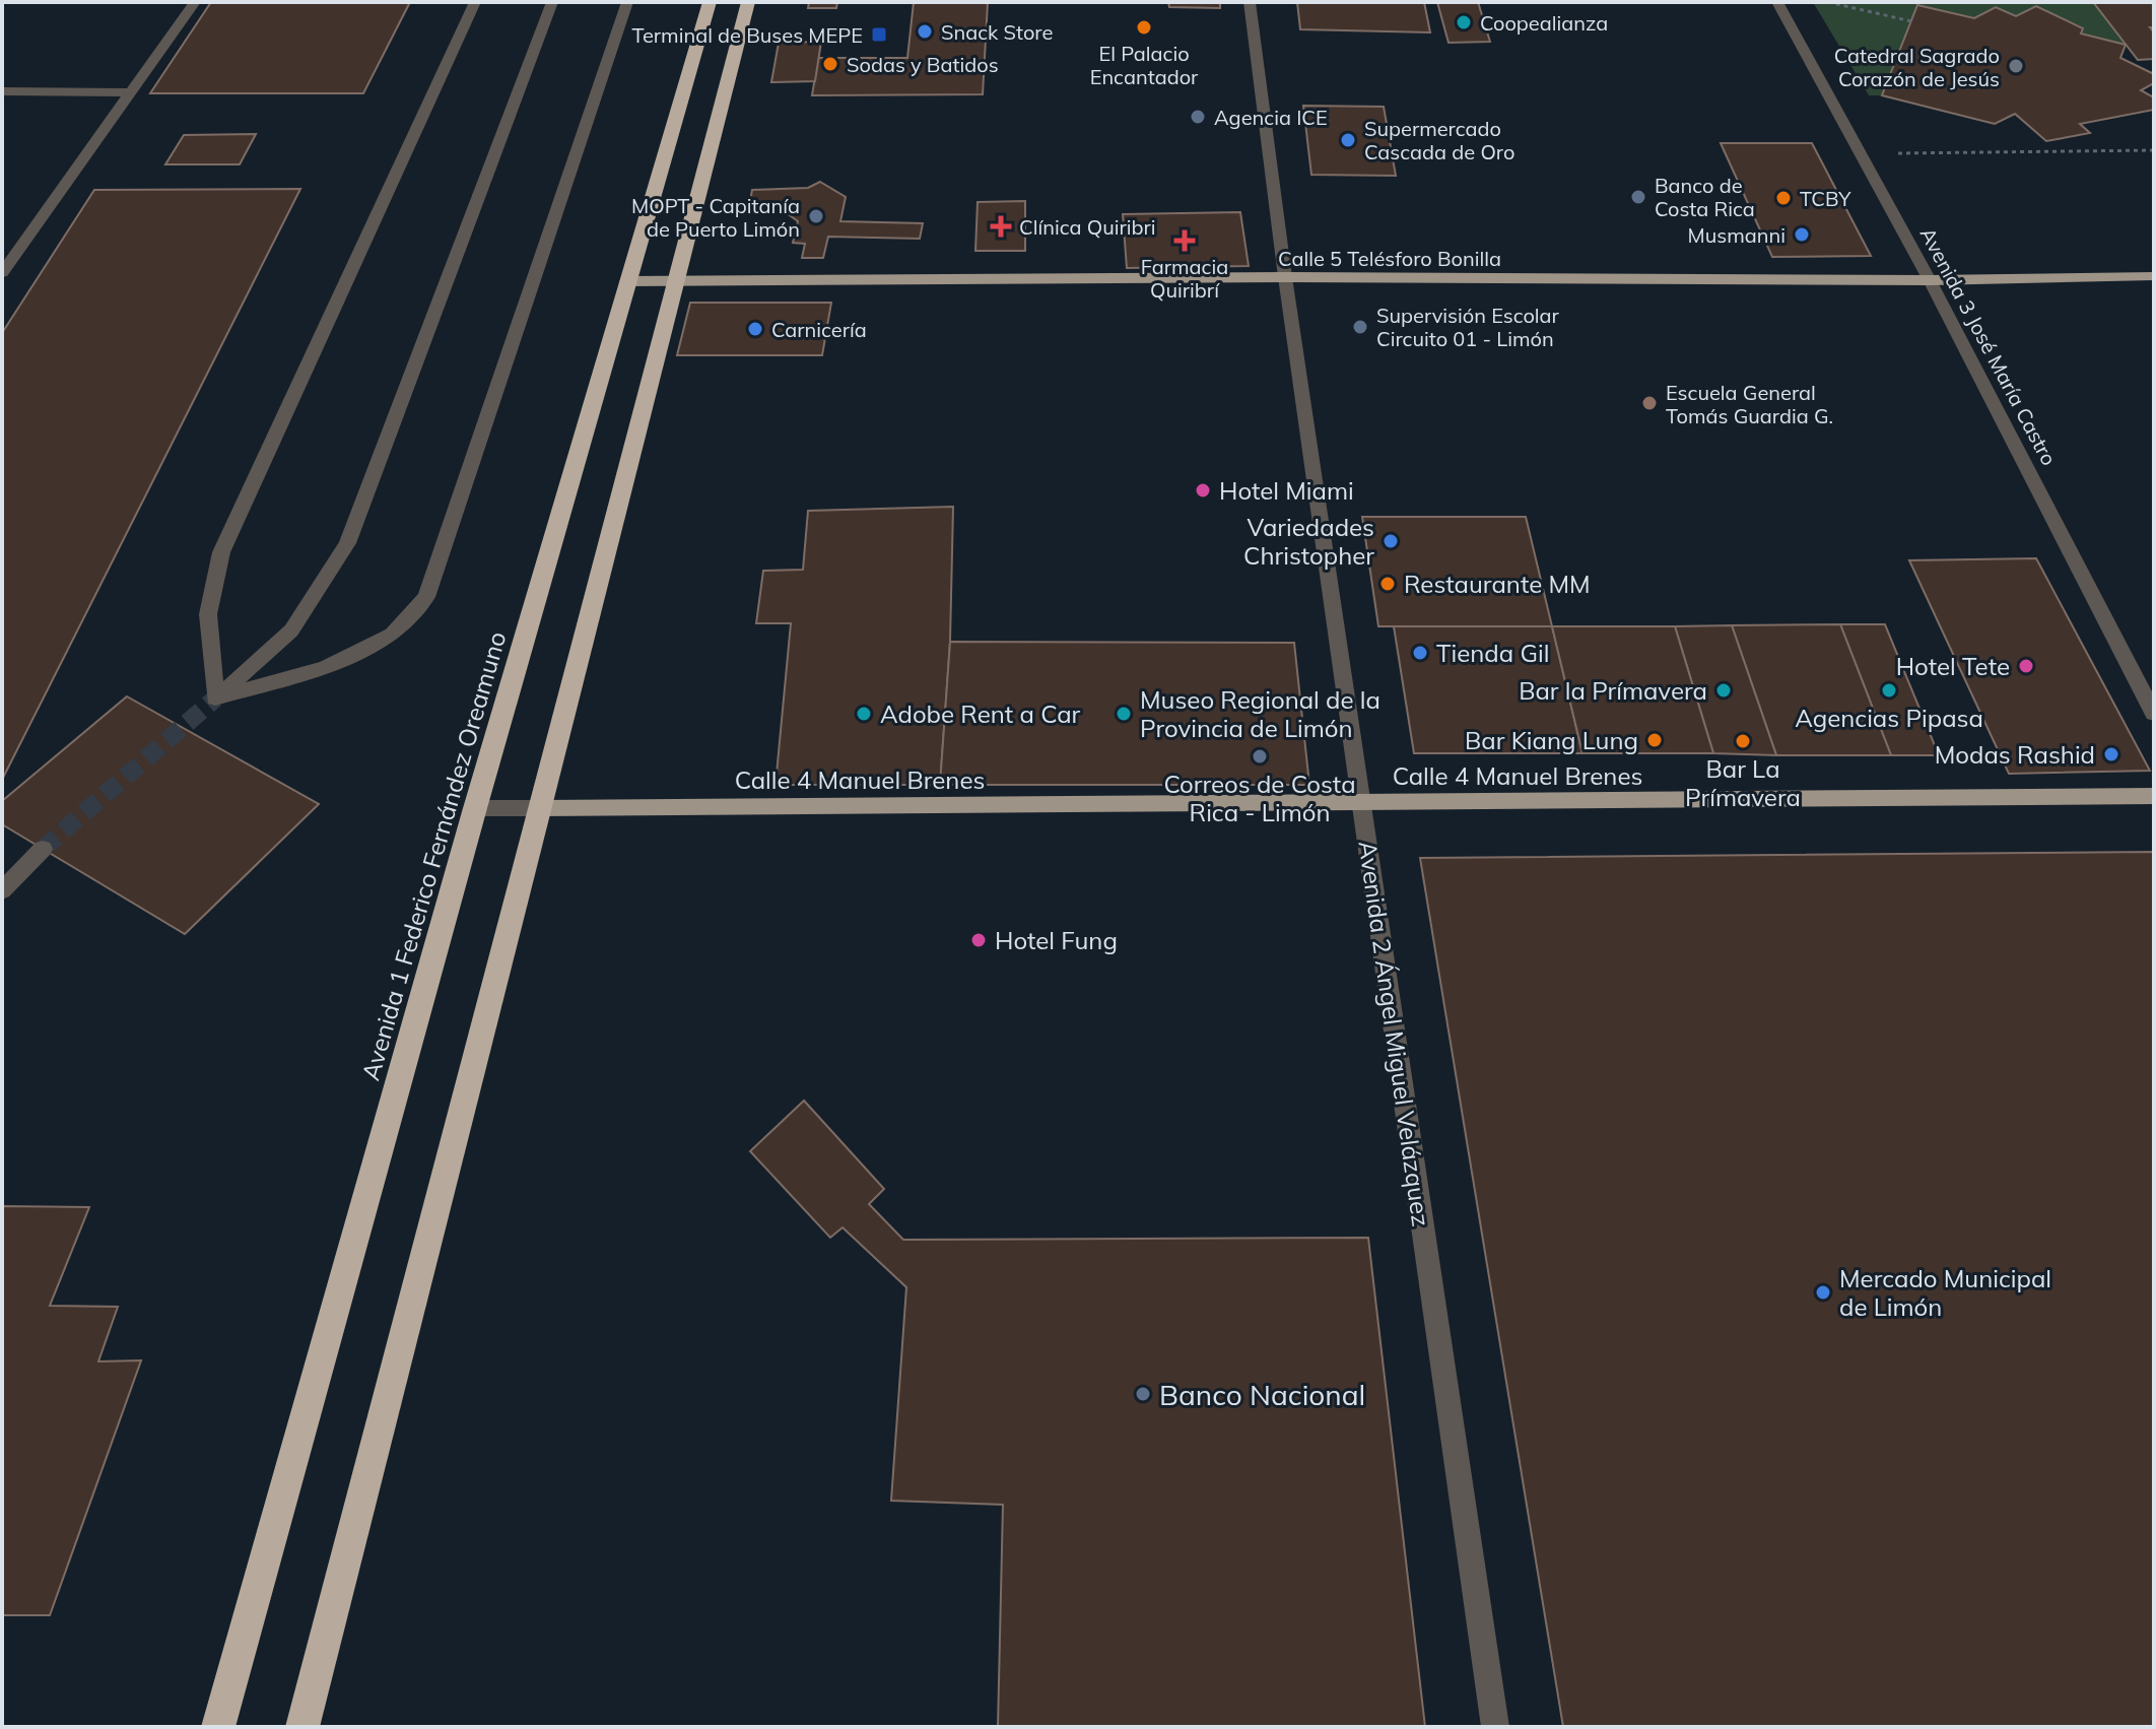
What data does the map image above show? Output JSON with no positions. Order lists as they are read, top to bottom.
{
  "streets": {
    "highway": ["Avenida 1 Federico Fernández Oreamuno"],
    "main road": ["Calle 5 Telésforo Bonilla", "Calle 4 Manuel Brenes"],
    "street": ["Avenida 3 José María Castro", "Avenida 2 Ángel Miguel Velázquez"]
  },
  "crossings": [
    ["Calle 5 Telésforo Bonilla", "Avenida 3 José María Castro"],
    ["Calle 5 Telésforo Bonilla", "Avenida 1 Federico Fernández Oreamuno"],
    ["Calle 5 Telésforo Bonilla", "Avenida 2 Ángel Miguel Velázquez"],
    ["Calle 4 Manuel Brenes", "Avenida 2 Ángel Miguel Velázquez"]
  ],
  "places": {
    "other": [
      "Coopealianza",
      "El Palacio Encantador",
      "Snack Store",
      "Sodas y Batidos",
      "Catedral Sagrado Corazón de Jesús",
      "Agencia ICE",
      "Supermercado Cascada de Oro",
      "Banco de Costa Rica",
      "TCBY",
      "MOPT - Capitanía de Puerto Limón",
      "Musmanni",
      "Supervisión Escolar Circuito 01 - Limón",
      "Carnicería",
      "Escuela General Tomás Guardia G.",
      "Hotel Miami",
      "Variedades Christopher",
      "Restaurante MM",
      "Tienda Gil",
      "Hotel Tete",
      "Bar la Prímavera",
      "Agencias Pipasa",
      "Adobe Rent a Car",
      "Museo Regional de la Provincia de Limón",
      "Bar Kiang Lung",
      "Bar La Prímavera",
      "Modas Rashid",
      "Correos de Costa Rica - Limón",
      "Hotel Fung",
      "Mercado Municipal de Limón",
      "Banco Nacional"
    ],
    "transit": ["Terminal de Buses MEPE"],
    "health": ["Clínica Quiribri", "Farmacia Quiribrí"]
  }
}
